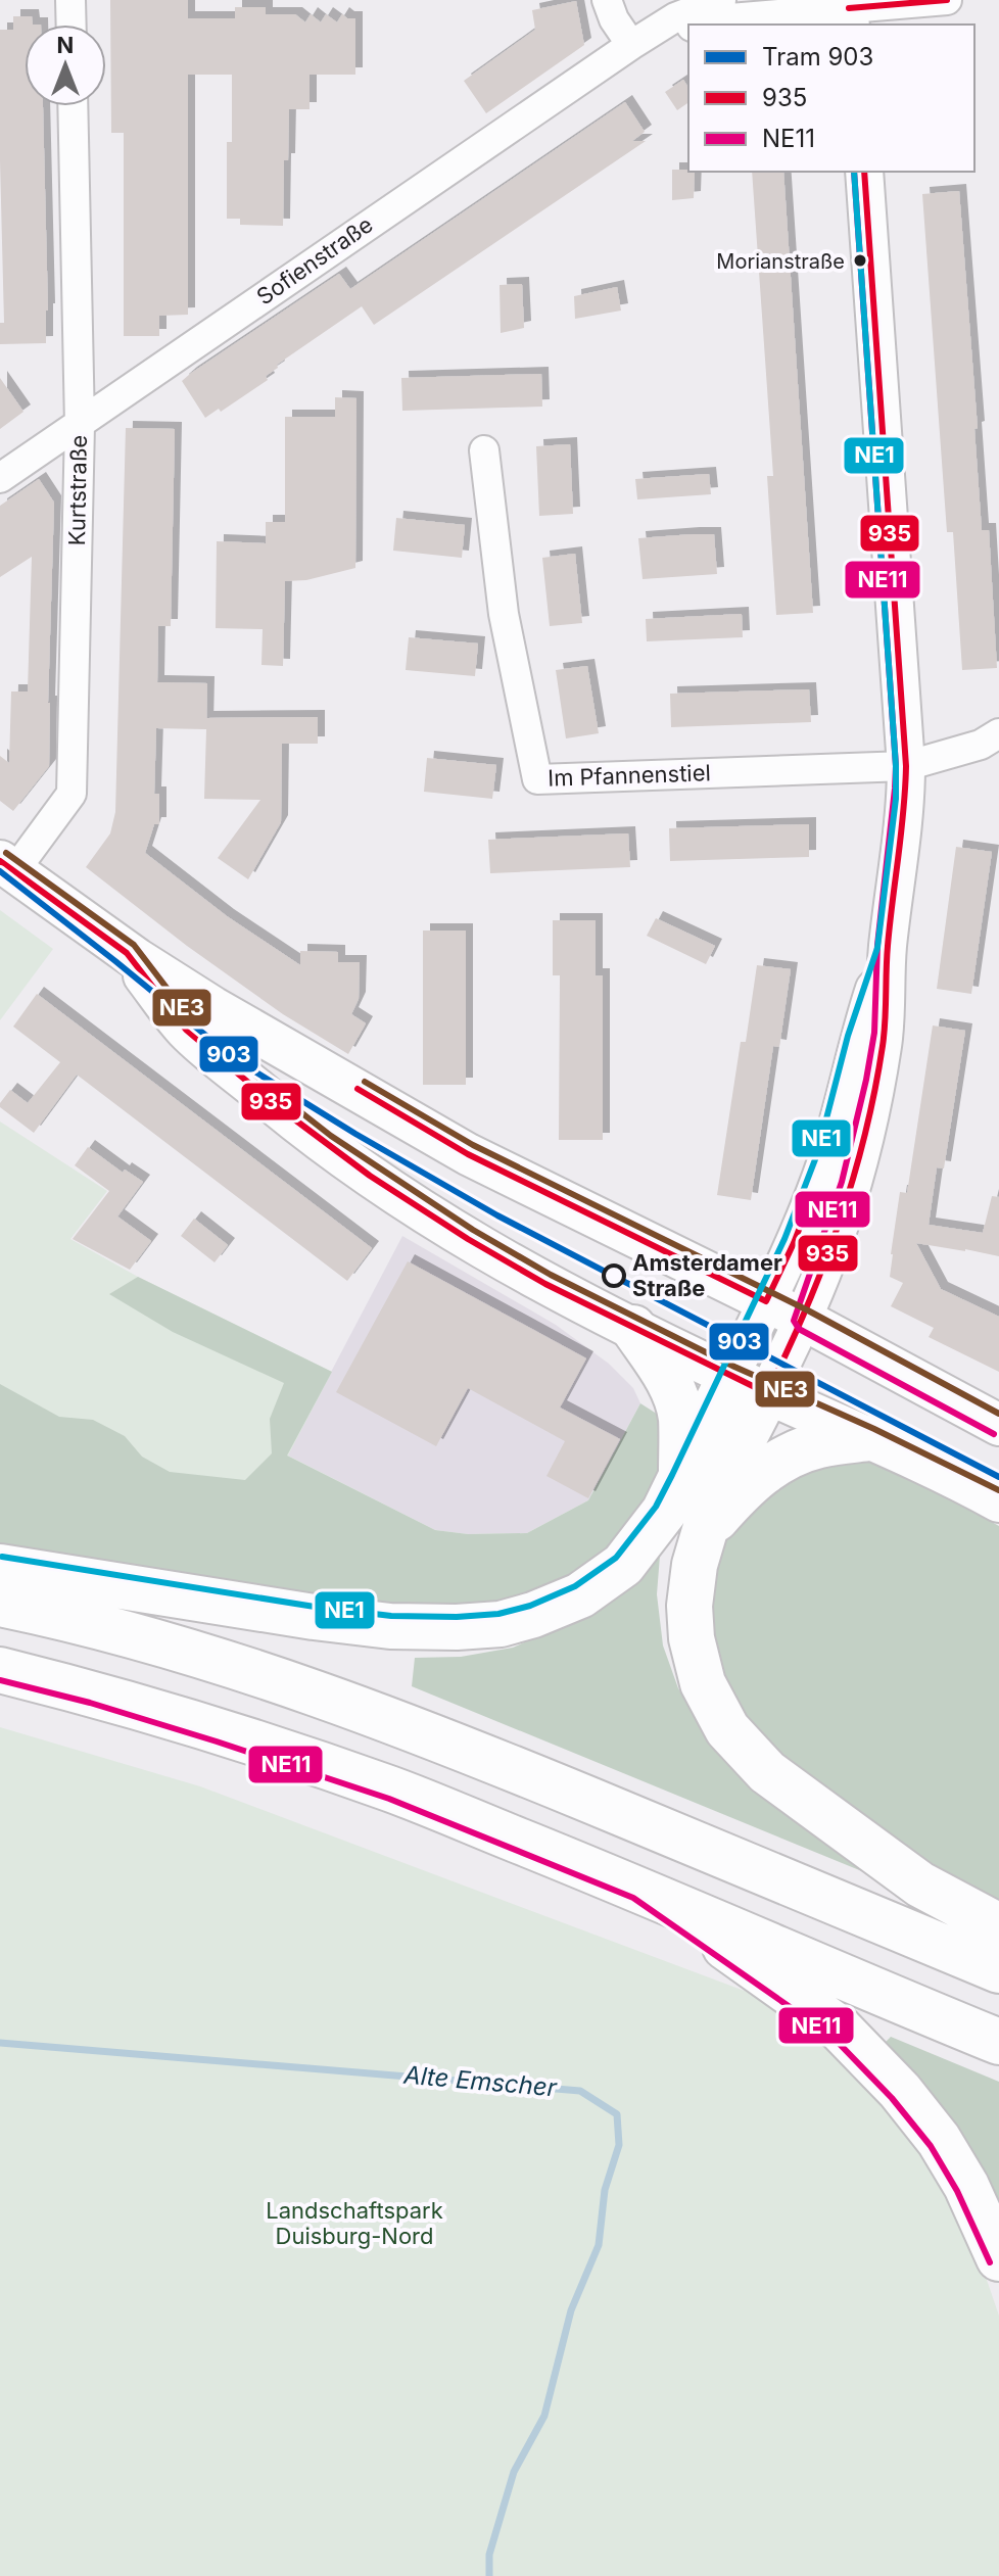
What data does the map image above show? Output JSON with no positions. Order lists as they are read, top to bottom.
{
  "streets": {
    "street": ["Sofienstraße", "Kurtstraße", "Im Pfannenstiel"]
  },
  "crossings": [
    ["Sofienstraße", "Kurtstraße"]
  ],
  "water": ["Alte Emscher"],
  "parks": ["Landschaftspark Duisburg-Nord"],
  "places": ["Morianstraße", "Amsterdamer Straße"],
  "lines": [
    "transit line 935",
    "transit line NE11",
    "transit line NE1",
    "transit line NE3",
    "tram line 903"
  ],
  "legend": ["Tram 903", "935", "NE11"],
  "north": "top"
}
